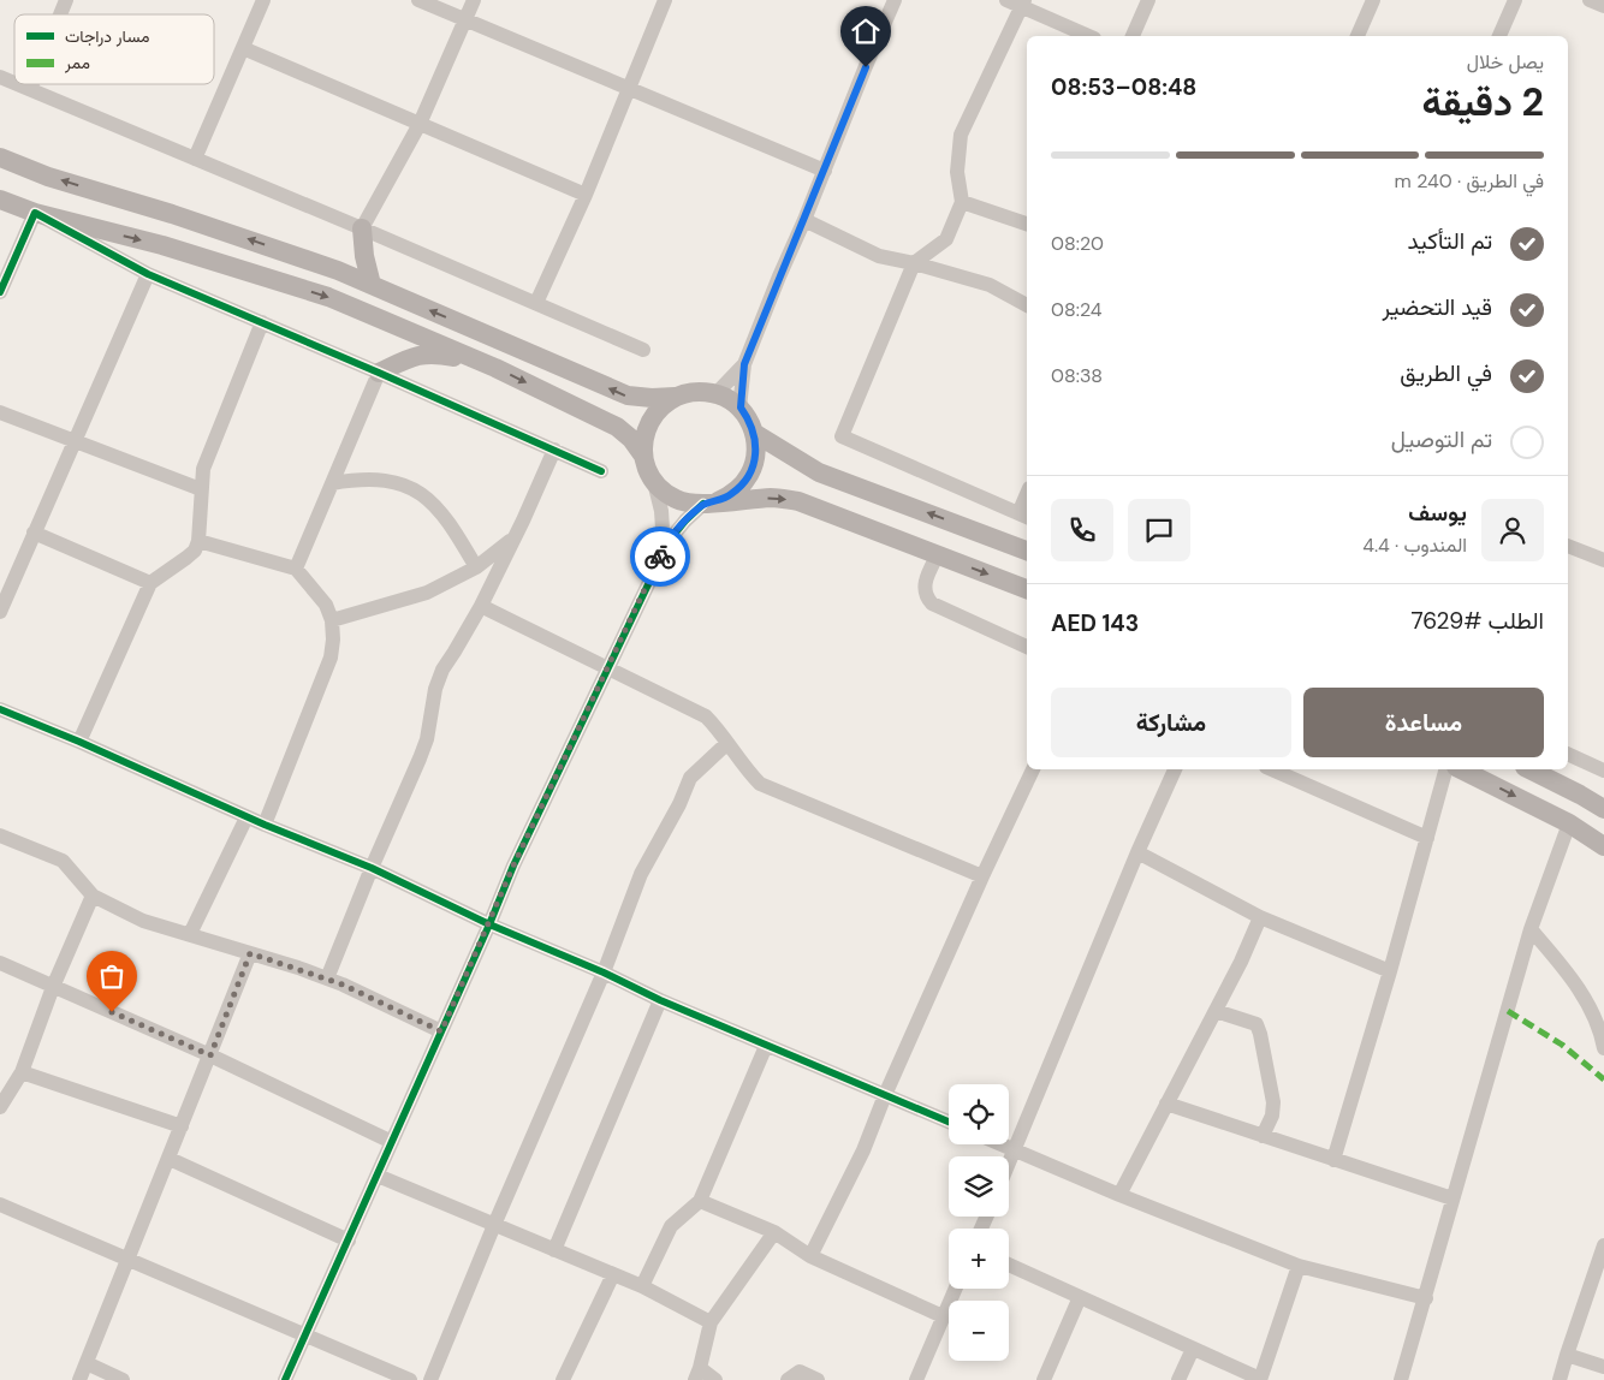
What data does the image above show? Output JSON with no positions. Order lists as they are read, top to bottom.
{
  "legend": ["مسار دراجات", "ممر"],
  "page": {
    "heading": ["2 دقيقة", "يصل خلال", "08:48–08:53"],
    "panel": [
      "يوسف",
      "المندوب · 4.4",
      "الطلب #7629",
      "AED 143"
    ],
    "bar": "في الطريق · 240 m",
    "list": [
      ["تم التأكيد", "08:20"],
      ["قيد التحضير", "08:24"],
      ["في الطريق", "08:38"],
      "تم التوصيل"
    ],
    "buttons": ["مساعدة", "مشاركة"],
    "map_buttons": ["+", "−"]
  }
}
